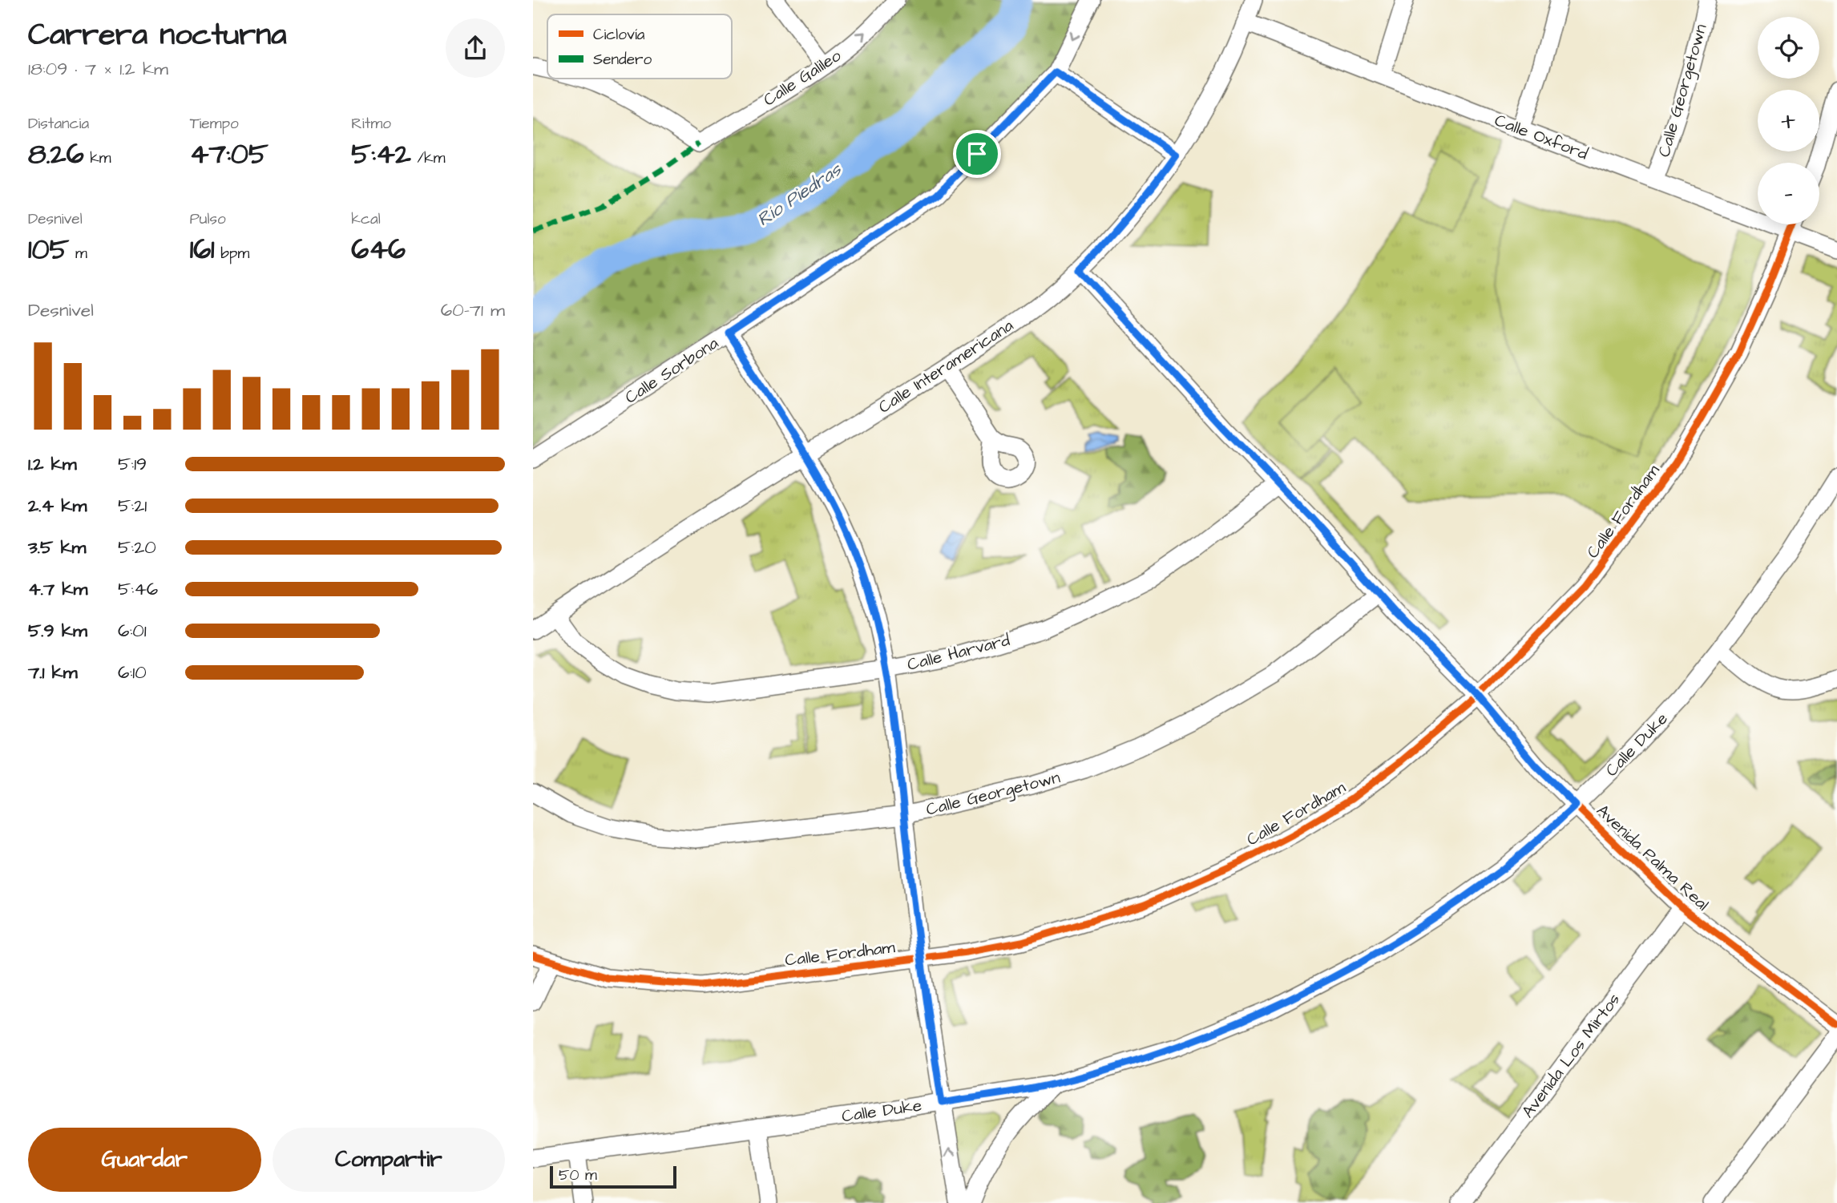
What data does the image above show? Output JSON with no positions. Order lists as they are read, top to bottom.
{
  "streets": {
    "street": [
      "Calle Galileo",
      "Calle Georgetown",
      "Calle Oxford",
      "Calle Interamericana",
      "Calle Sorbona",
      "Calle Fordham",
      "Calle Harvard",
      "Calle Duke",
      "Avenida Palma Real",
      "Avenida Los Mirtos"
    ]
  },
  "crossings": [
    ["Calle Georgetown", "Calle Oxford"],
    ["Calle Georgetown", "Avenida Palma Real"],
    ["Calle Oxford", "Calle Interamericana"],
    ["Calle Oxford", "Calle Fordham"],
    ["Calle Interamericana", "Calle Harvard"],
    ["Calle Interamericana", "Avenida Palma Real"],
    ["Calle Fordham", "Avenida Palma Real"],
    ["Calle Harvard", "Avenida Palma Real"],
    ["Calle Duke", "Avenida Palma Real"],
    ["Avenida Palma Real", "Avenida Los Mirtos"]
  ],
  "water": ["Río Piedras"],
  "legend": ["Ciclovía", "Sendero"],
  "scale_bar": "50 m",
  "page": {
    "heading": ["Carrera nocturna", "18:09 · 7 × 1.2 km"],
    "map_buttons": ["+", "−"],
    "stats": [
      ["Distancia", "8.26 km"],
      ["Tiempo", "47:05"],
      ["Ritmo", "5:42 /km"],
      ["Desnivel", "105 m"],
      ["Pulso", "161 bpm"],
      ["kcal", "646"]
    ],
    "chart": ["Desnivel", "60–71 m"],
    "list": [
      {
        "name": "1.2 km",
        "note": "5:19"
      },
      {
        "name": "2.4 km",
        "note": "5:21"
      },
      {
        "name": "3.5 km",
        "note": "5:20"
      },
      {
        "name": "4.7 km",
        "note": "5:46"
      },
      {
        "name": "5.9 km",
        "note": "6:01"
      },
      {
        "name": "7.1 km",
        "note": "6:10"
      }
    ],
    "buttons": ["Guardar", "Compartir"],
    "scale": "50 m"
  }
}
